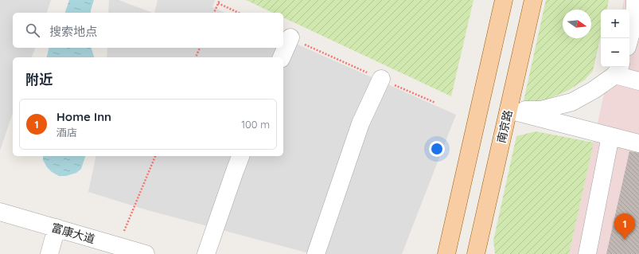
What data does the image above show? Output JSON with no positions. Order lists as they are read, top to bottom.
{
  "streets": {
    "main road": ["南京路"],
    "street": ["富康大道"]
  },
  "north": "right",
  "page": {
    "map_buttons": ["+", "−"],
    "search": "搜索地点",
    "heading": "附近",
    "list": [
      {
        "mark": "1",
        "name": "Home Inn",
        "note": "酒店",
        "value": "100 m"
      }
    ],
    "pins": "1"
  }
}
